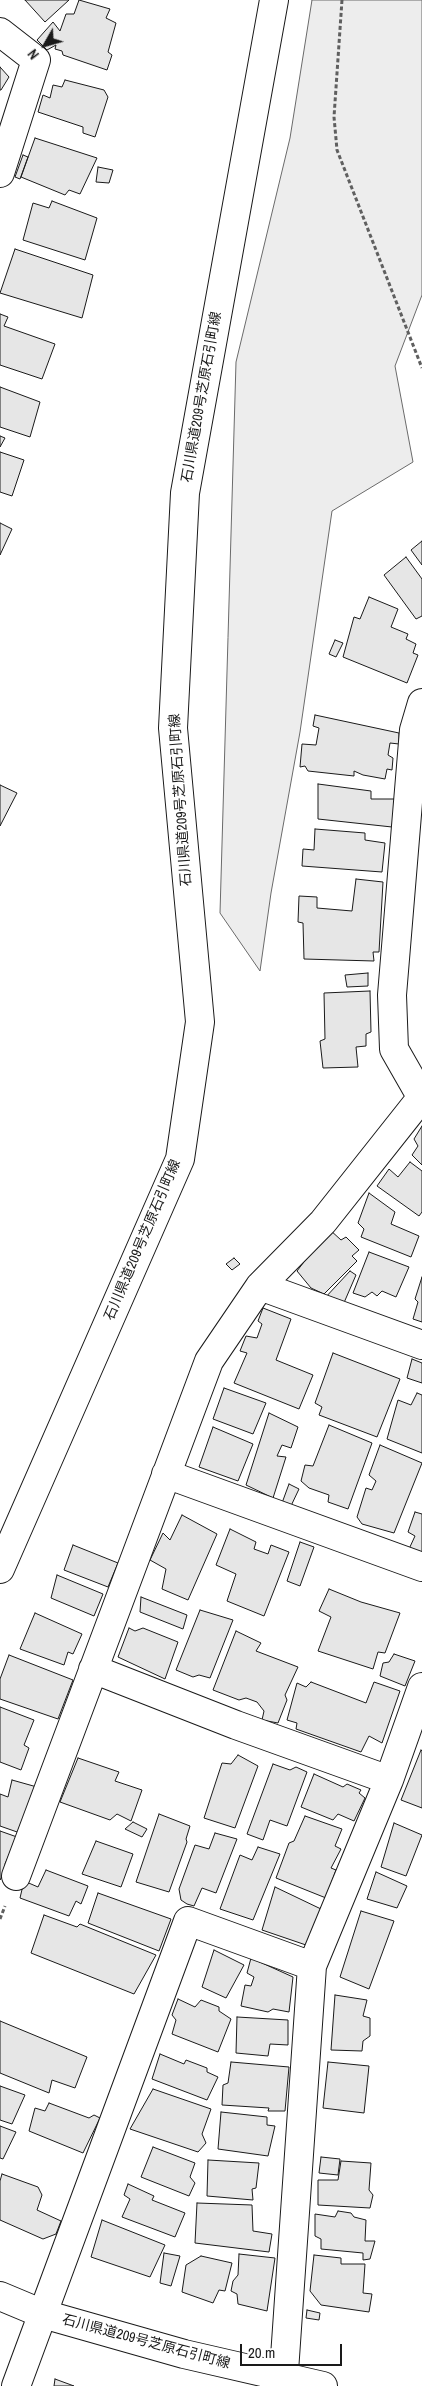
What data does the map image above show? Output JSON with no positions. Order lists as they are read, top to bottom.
{
  "streets": {
    "street": ["石川県道209号芝原石引町線"]
  },
  "scale_bar": "20 m",
  "north": "bottom left"
}
